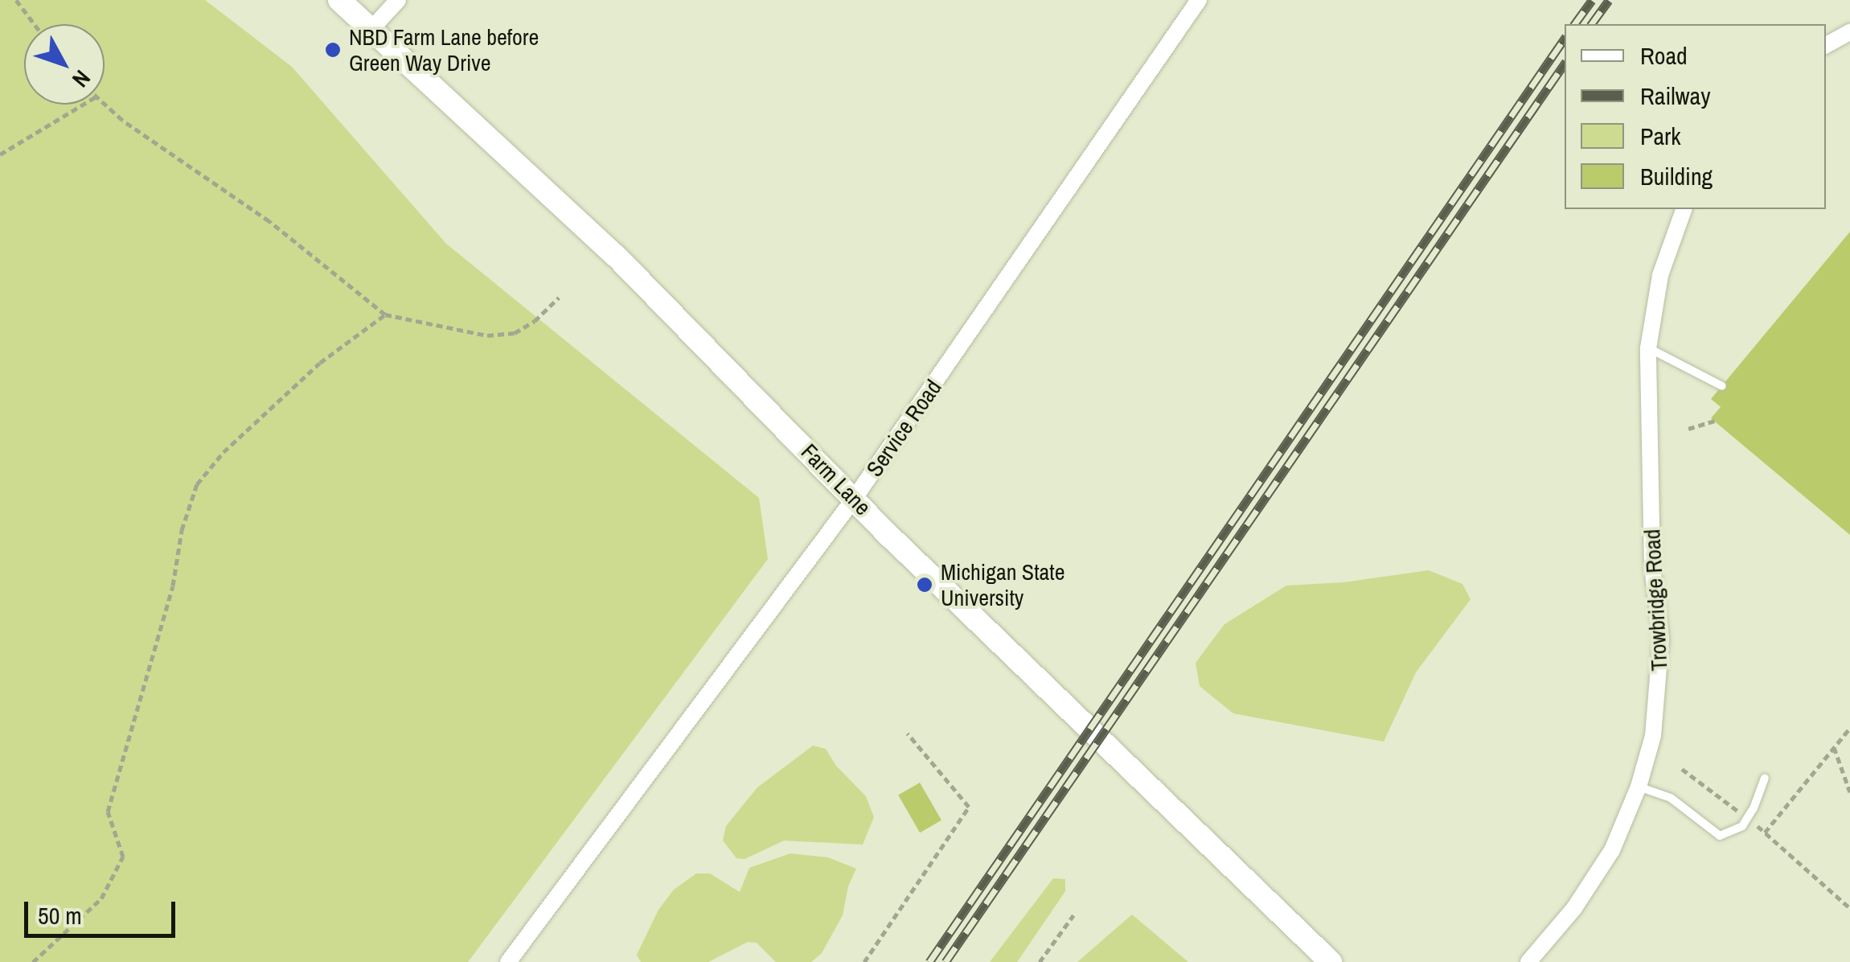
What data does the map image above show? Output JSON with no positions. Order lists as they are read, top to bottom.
{
  "streets": {
    "street": ["Service Road", "Farm Lane", "Trowbridge Road"]
  },
  "crossings": [
    ["Service Road", "Farm Lane"]
  ],
  "places": ["NBD Farm Lane before Green Way Drive", "Michigan State University"],
  "legend": [
    "Road",
    "Railway",
    "Park",
    "Building"
  ],
  "scale_bar": "50 m",
  "north": "bottom right"
}
